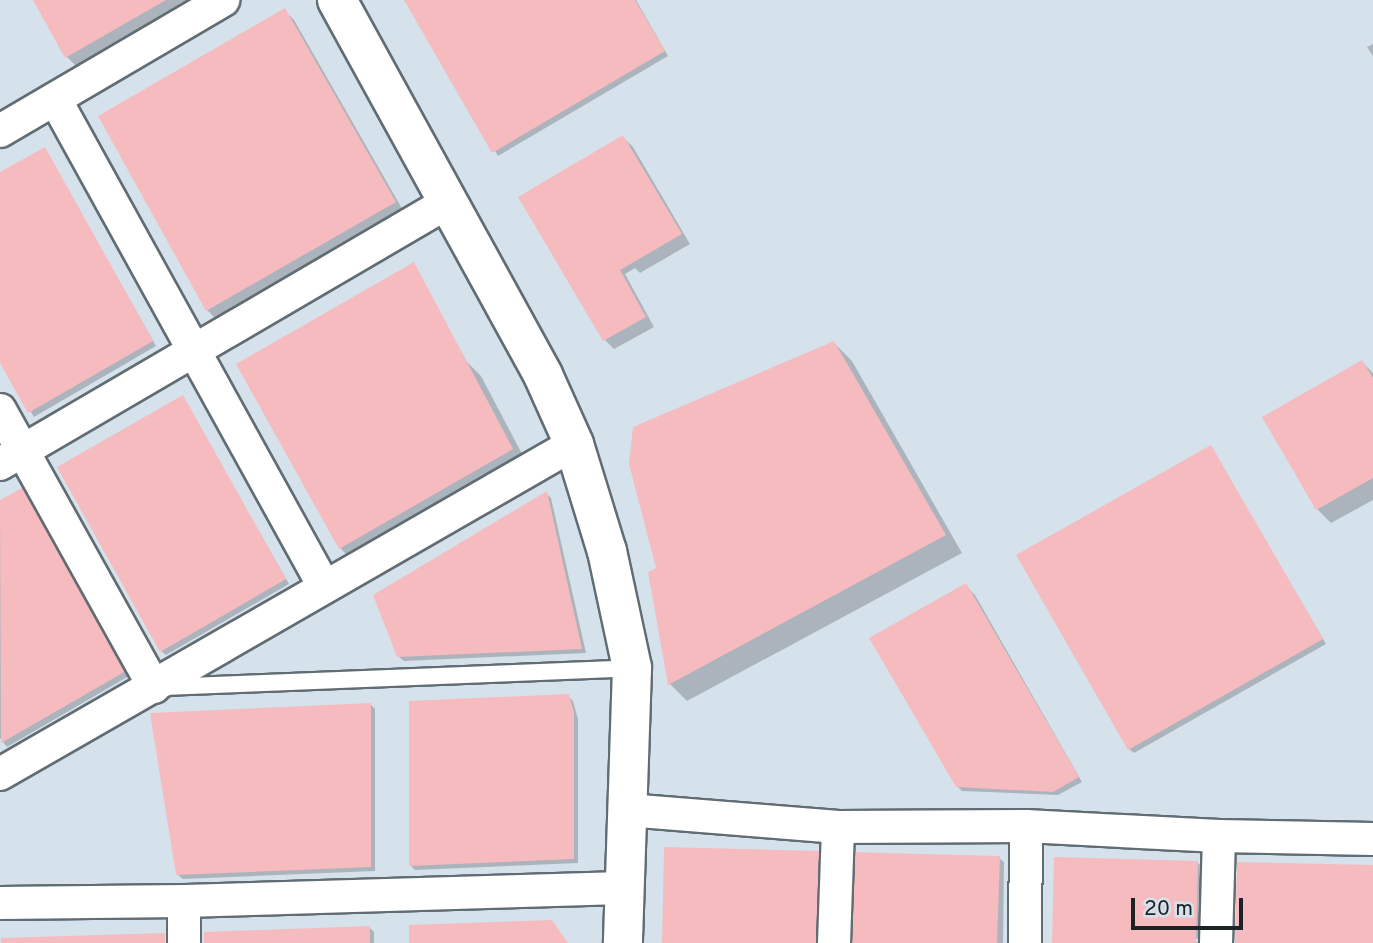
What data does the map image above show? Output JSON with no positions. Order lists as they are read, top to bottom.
{
  "scale_bar": "20 m"
}
